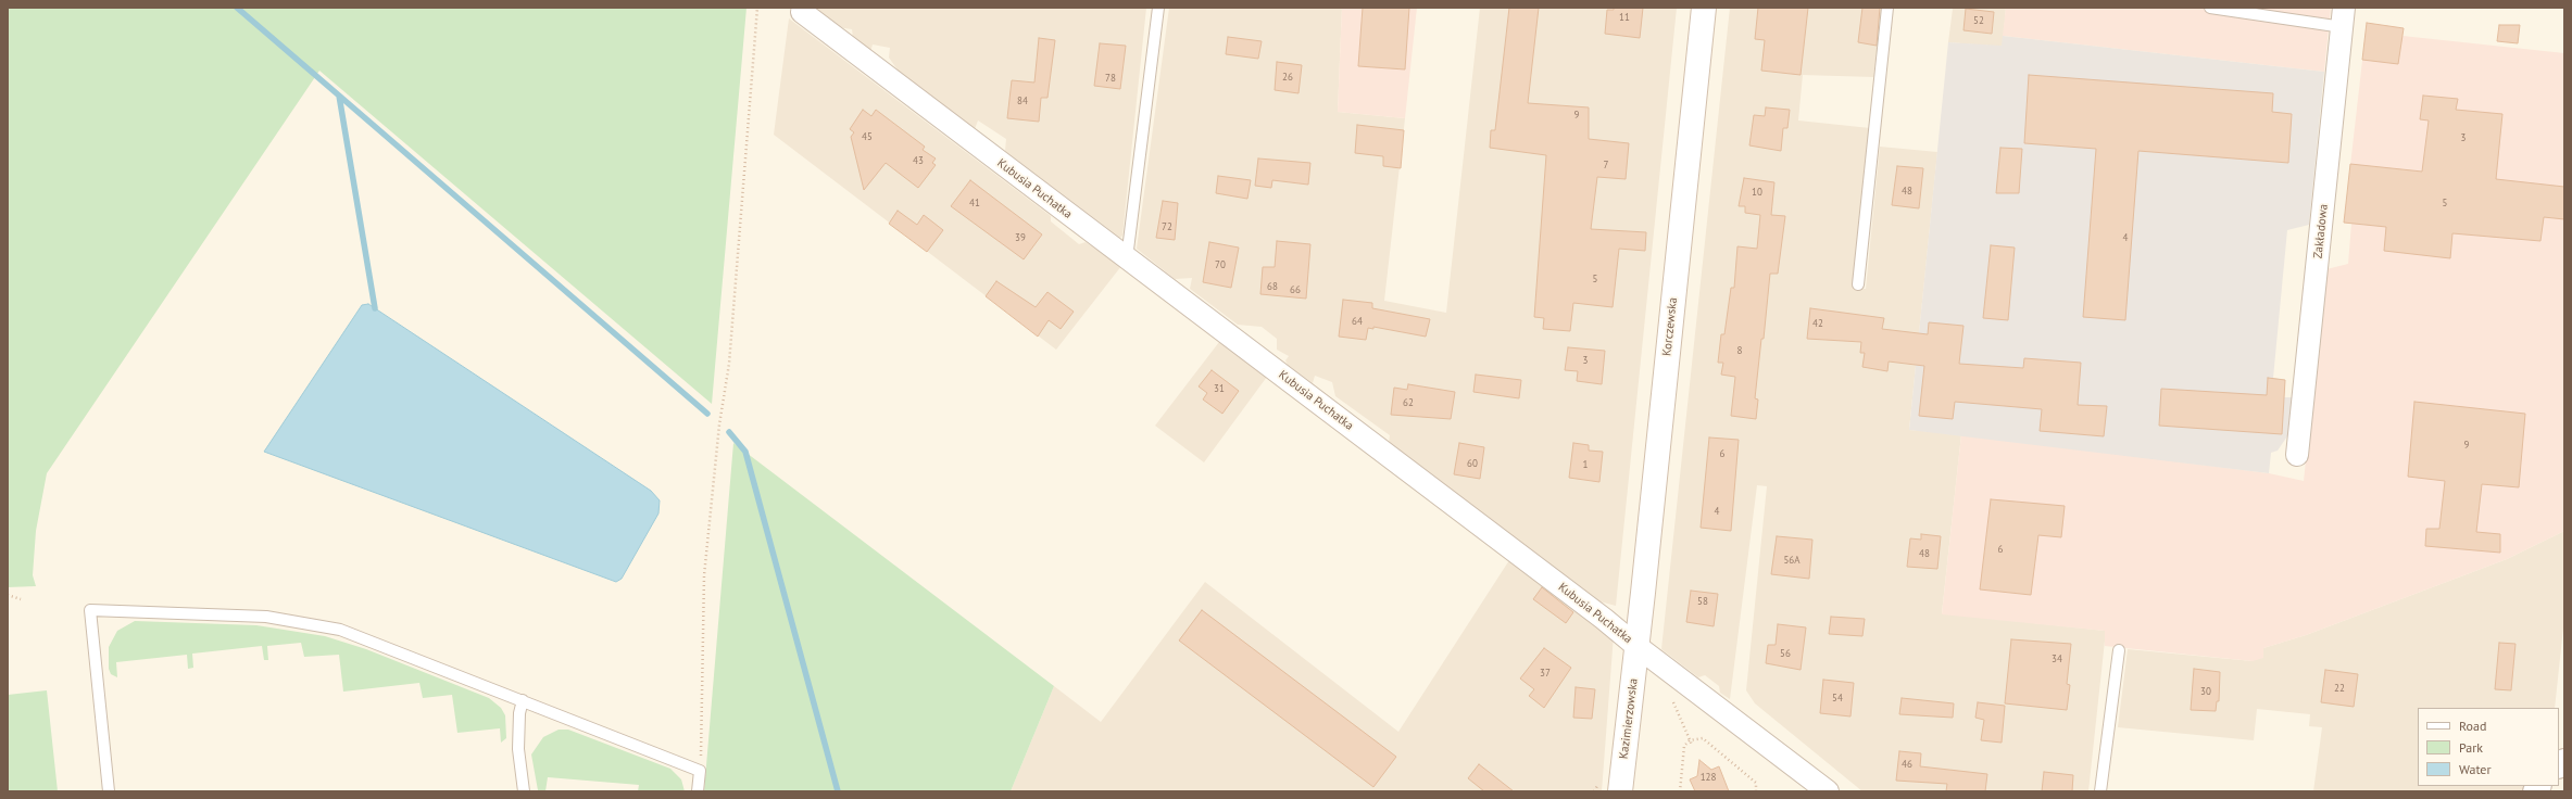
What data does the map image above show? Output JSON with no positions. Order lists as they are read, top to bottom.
{
  "streets": {
    "street": [
      "Kubusia Puchatka",
      "Zakładowa",
      "Korczewska",
      "Kazimierzowska"
    ]
  },
  "crossings": [
    ["Kubusia Puchatka", "Korczewska"],
    ["Kubusia Puchatka", "Kazimierzowska"],
    ["Korczewska", "Kazimierzowska"]
  ],
  "house_numbers": [
    "11",
    "52",
    "26",
    "78",
    "84",
    "9",
    "45",
    "3",
    "43",
    "7",
    "48",
    "10",
    "41",
    "5",
    "72",
    "39",
    "4",
    "70",
    "5",
    "68",
    "66",
    "64",
    "42",
    "8",
    "3",
    "31",
    "62",
    "9",
    "6",
    "60",
    "1",
    "4",
    "6",
    "48",
    "56A",
    "58",
    "56",
    "34",
    "37",
    "22",
    "30",
    "54",
    "46",
    "128"
  ],
  "legend": ["Road", "Park", "Water"]
}
